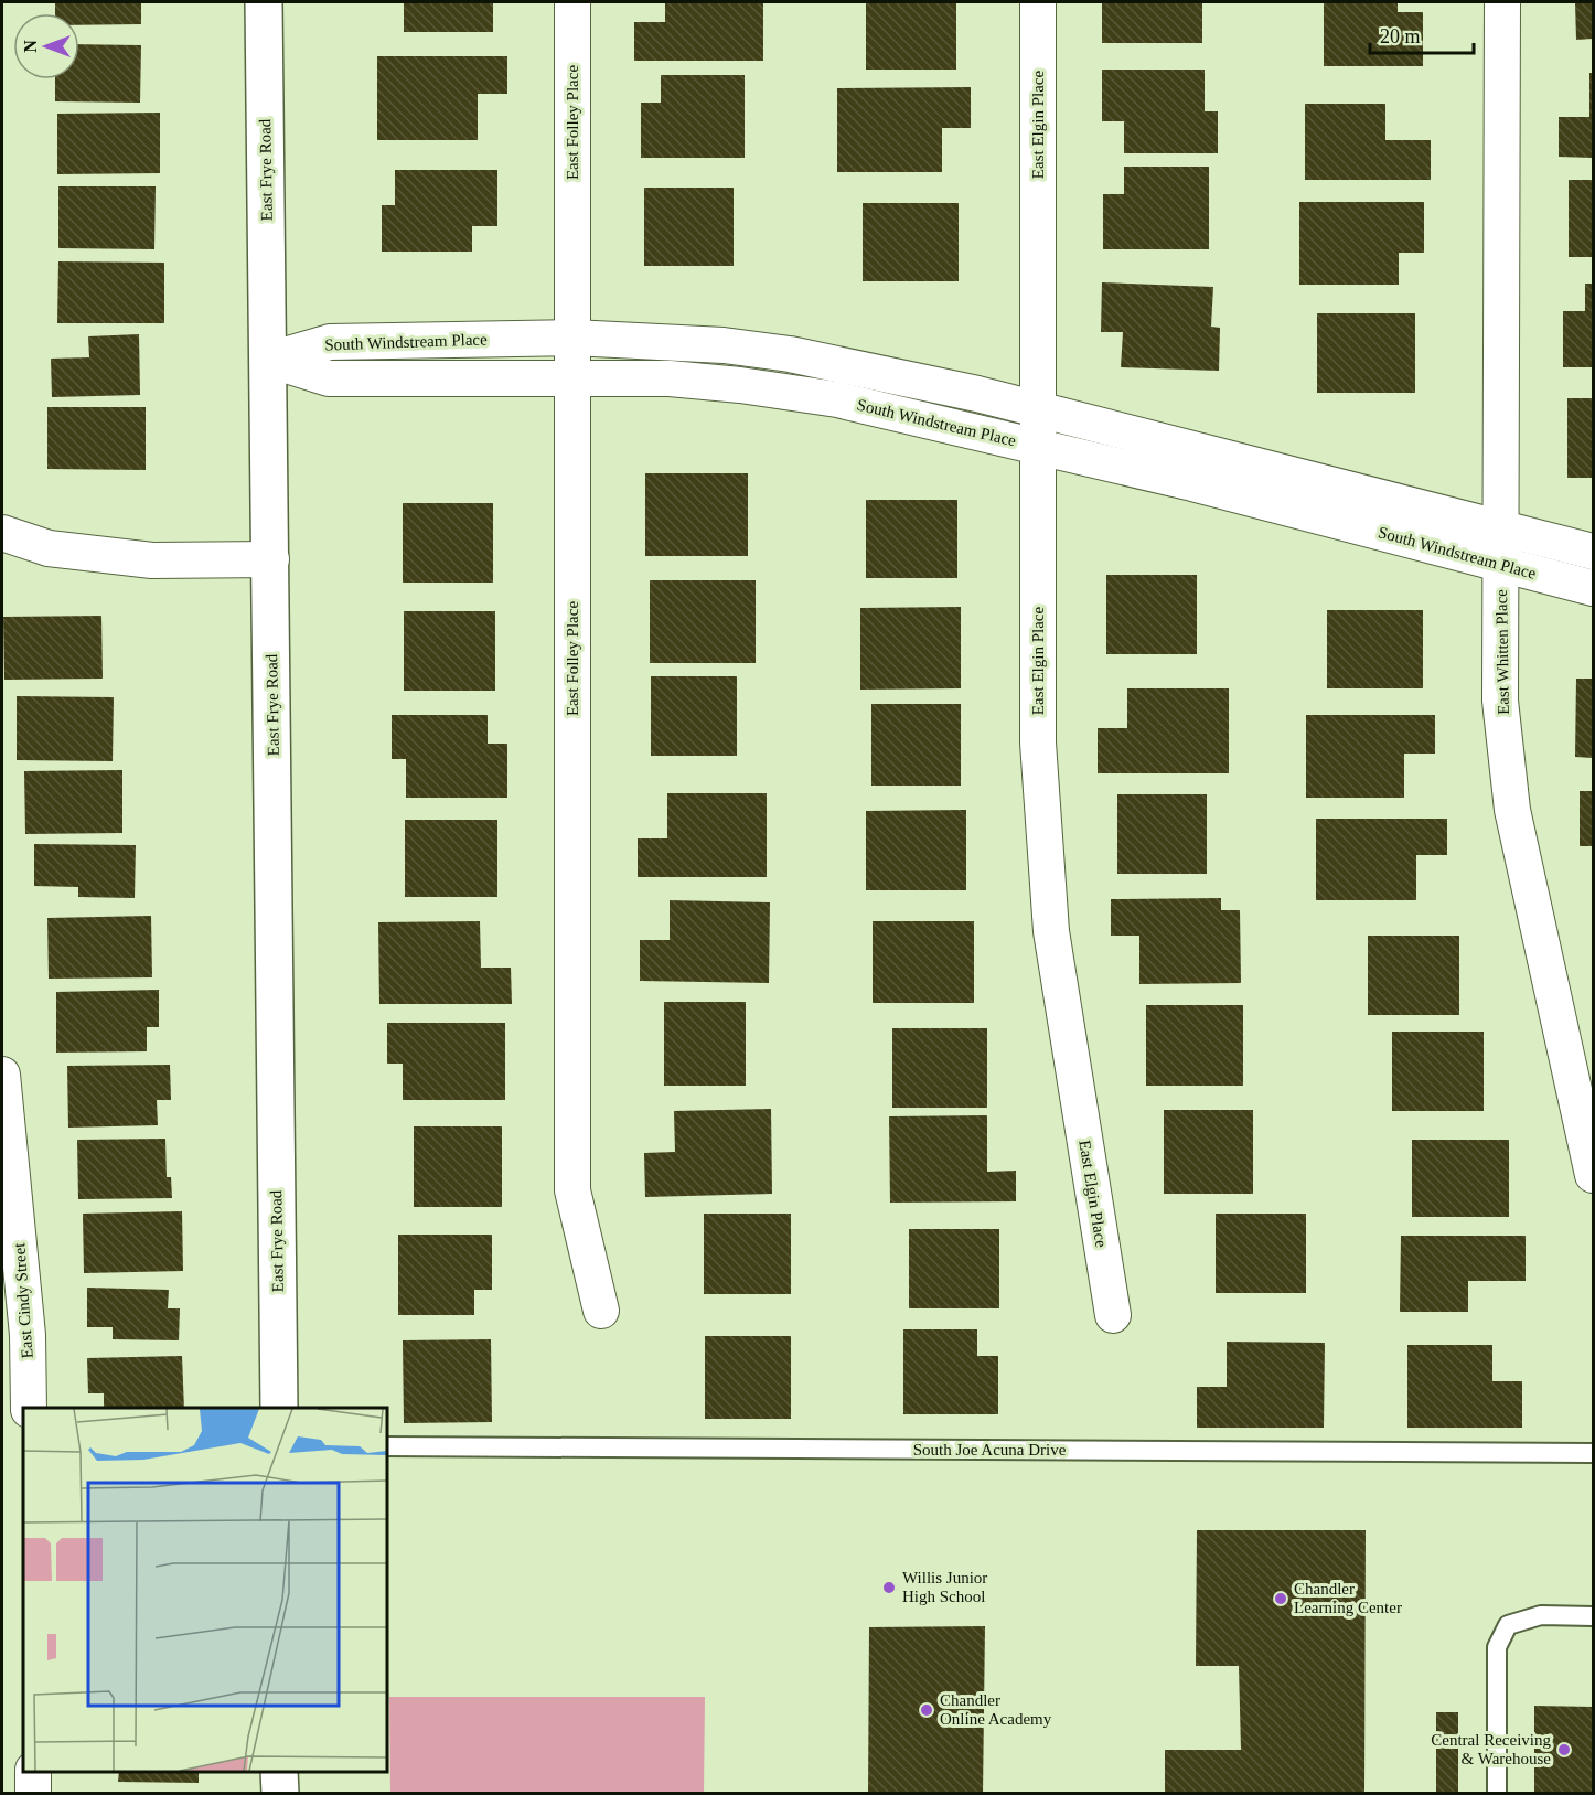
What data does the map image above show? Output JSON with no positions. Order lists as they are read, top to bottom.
{
  "streets": {
    "street": [
      "East Folley Place",
      "East Elgin Place",
      "East Frye Road",
      "South Windstream Place",
      "East Whitten Place",
      "East Cindy Street"
    ],
    "lane": ["South Joe Acuna Drive"]
  },
  "crossings": [
    ["East Folley Place", "South Windstream Place"],
    ["East Elgin Place", "South Windstream Place"],
    ["East Frye Road", "South Windstream Place"],
    ["South Windstream Place", "East Whitten Place"]
  ],
  "places": [
    "Willis Junior High School",
    "Chandler Learning Center",
    "Chandler Online Academy",
    "Central Receiving & Warehouse"
  ],
  "scale_bar": "20 m",
  "north": "left"
}
